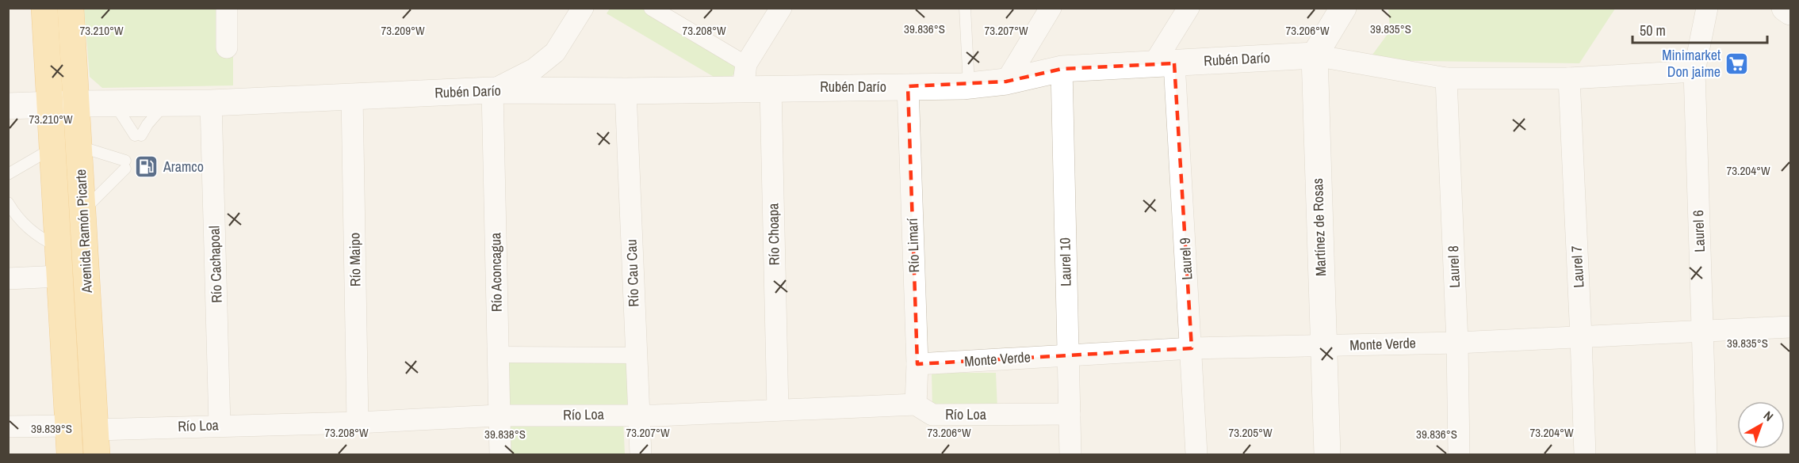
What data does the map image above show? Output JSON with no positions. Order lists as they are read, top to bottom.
{
  "streets": {
    "highway": ["Avenida Ramón Picarte"],
    "street": [
      "Rubén Darío",
      "Martínez de Rosas",
      "Laurel 6",
      "Río Choapa",
      "Río Limarí",
      "Laurel 9",
      "Río Maipo",
      "Laurel 10",
      "Río Cachapoal",
      "Laurel 8",
      "Laurel 7",
      "Río Aconcagua",
      "Río Cau Cau",
      "Monte Verde",
      "Río Loa"
    ]
  },
  "crossings": [
    ["Rubén Darío", "Martínez de Rosas"],
    ["Rubén Darío", "Avenida Ramón Picarte"],
    ["Rubén Darío", "Laurel 6"],
    ["Rubén Darío", "Río Choapa"],
    ["Rubén Darío", "Río Limarí"],
    ["Rubén Darío", "Laurel 9"],
    ["Rubén Darío", "Río Maipo"],
    ["Rubén Darío", "Laurel 10"],
    ["Rubén Darío", "Río Cachapoal"],
    ["Rubén Darío", "Laurel 8"],
    ["Rubén Darío", "Laurel 7"],
    ["Rubén Darío", "Río Aconcagua"],
    ["Rubén Darío", "Río Cau Cau"],
    ["Martínez de Rosas", "Monte Verde"],
    ["Avenida Ramón Picarte", "Río Loa"],
    ["Laurel 6", "Monte Verde"],
    ["Río Choapa", "Río Loa"],
    ["Río Limarí", "Monte Verde"],
    ["Río Limarí", "Río Loa"],
    ["Laurel 9", "Monte Verde"],
    ["Río Maipo", "Río Loa"],
    ["Laurel 10", "Monte Verde"],
    ["Laurel 10", "Río Loa"],
    ["Río Cachapoal", "Río Loa"],
    ["Laurel 8", "Monte Verde"],
    ["Laurel 7", "Monte Verde"],
    ["Río Aconcagua", "Río Loa"],
    ["Río Cau Cau", "Río Loa"]
  ],
  "places": {
    "supermarket": ["Minimarket Don jaime"],
    "fuel station": ["Aramco"]
  },
  "scale_bar": "50 m",
  "north": "top right",
  "coordinates": [
    "39.836°S",
    "39.835°S",
    "73.210°W",
    "73.209°W",
    "73.208°W",
    "73.207°W",
    "73.206°W",
    "73.204°W",
    "39.839°S",
    "73.205°W",
    "39.838°S"
  ]
}
